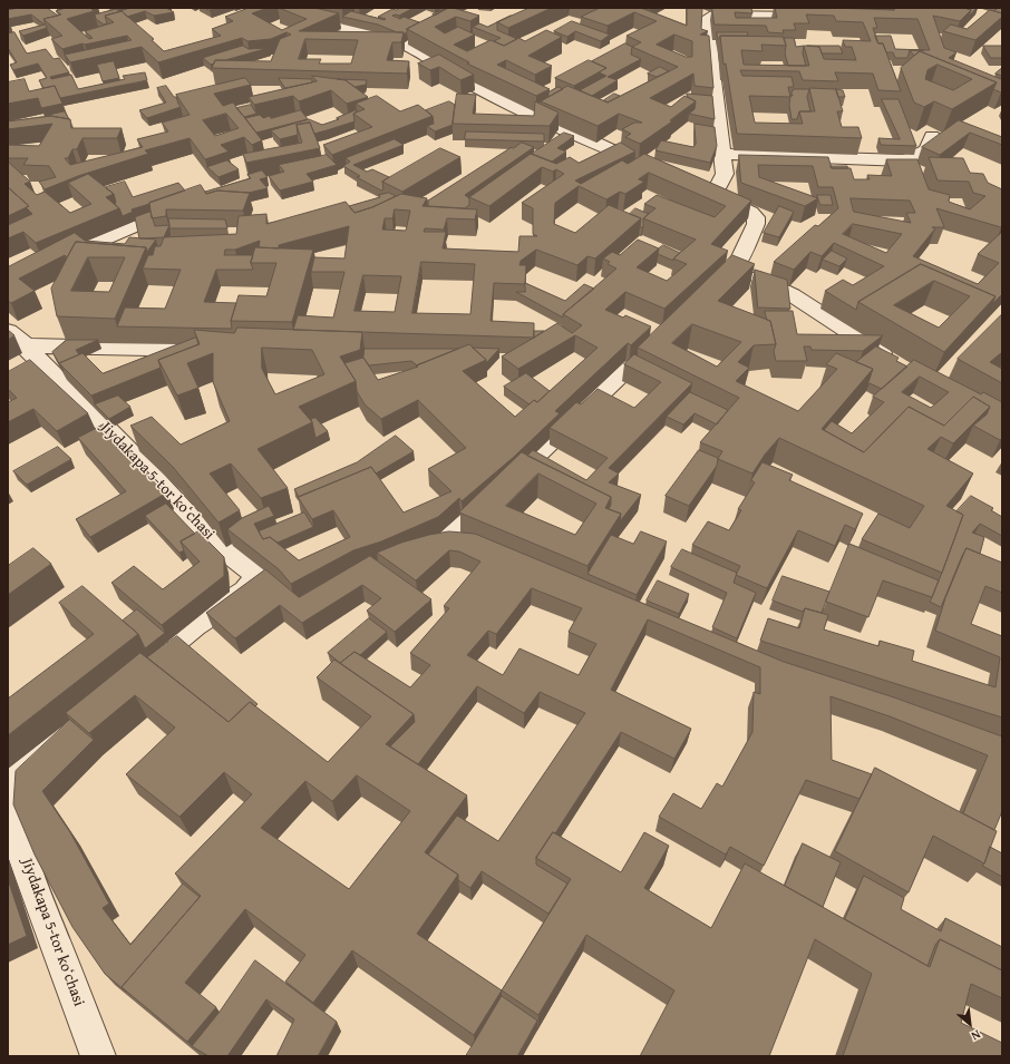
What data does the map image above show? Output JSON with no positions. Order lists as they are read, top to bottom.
{
  "streets": {
    "street": ["Jiydakapa 5-tor koʻchasi"]
  },
  "north": "bottom right"
}
